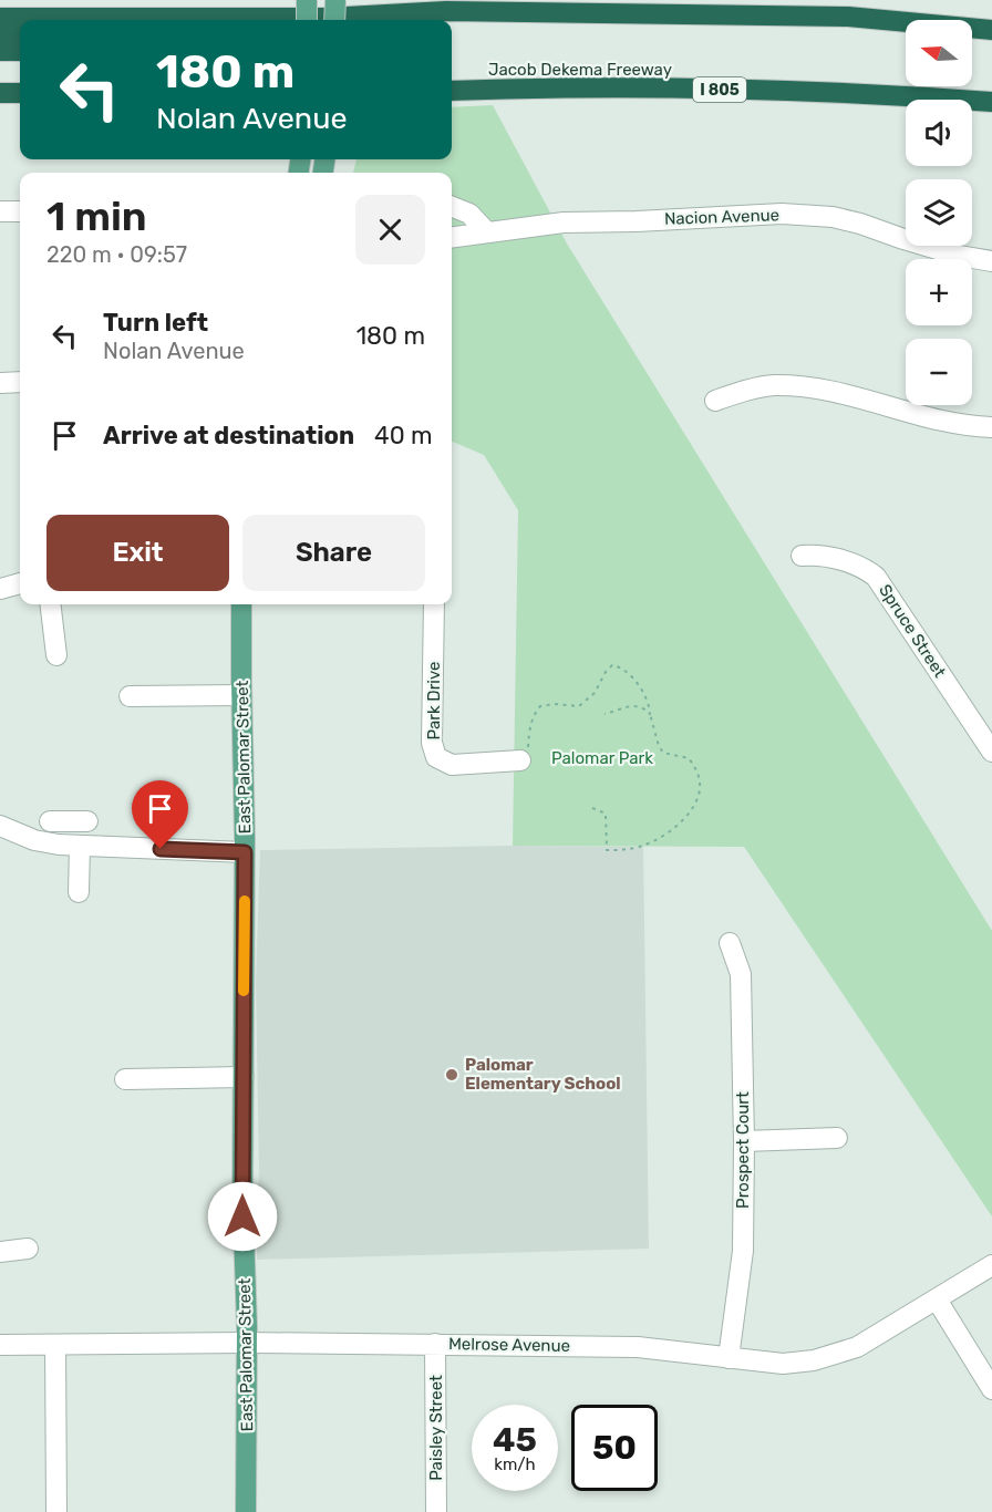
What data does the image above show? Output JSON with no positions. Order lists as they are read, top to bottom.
{
  "streets": {
    "highway": ["Jacob Dekema Freeway", "I 805"],
    "main road": ["East Palomar Street"],
    "street": [
      "Nacion Avenue",
      "Spruce Street",
      "Park Drive",
      "Prospect Court",
      "Melrose Avenue",
      "Paisley Street"
    ]
  },
  "crossings": [
    ["East Palomar Street", "Melrose Avenue"],
    ["Prospect Court", "Melrose Avenue"],
    ["Melrose Avenue", "Paisley Street"]
  ],
  "parks": ["Palomar Park"],
  "places": ["Palomar Elementary School"],
  "north": "left",
  "page": {
    "map_buttons": ["+", "−"],
    "turn": ["180 m", "Nolan Avenue"],
    "heading": ["1 min", "220 m · 09:57"],
    "list": [
      {
        "name": "Turn left",
        "note": "Nolan Avenue",
        "value": "180 m"
      },
      {
        "name": "Arrive at destination",
        "value": "40 m"
      }
    ],
    "buttons": ["Exit", "Share"],
    "speed": "45 km/h",
    "limit": "50"
  }
}
